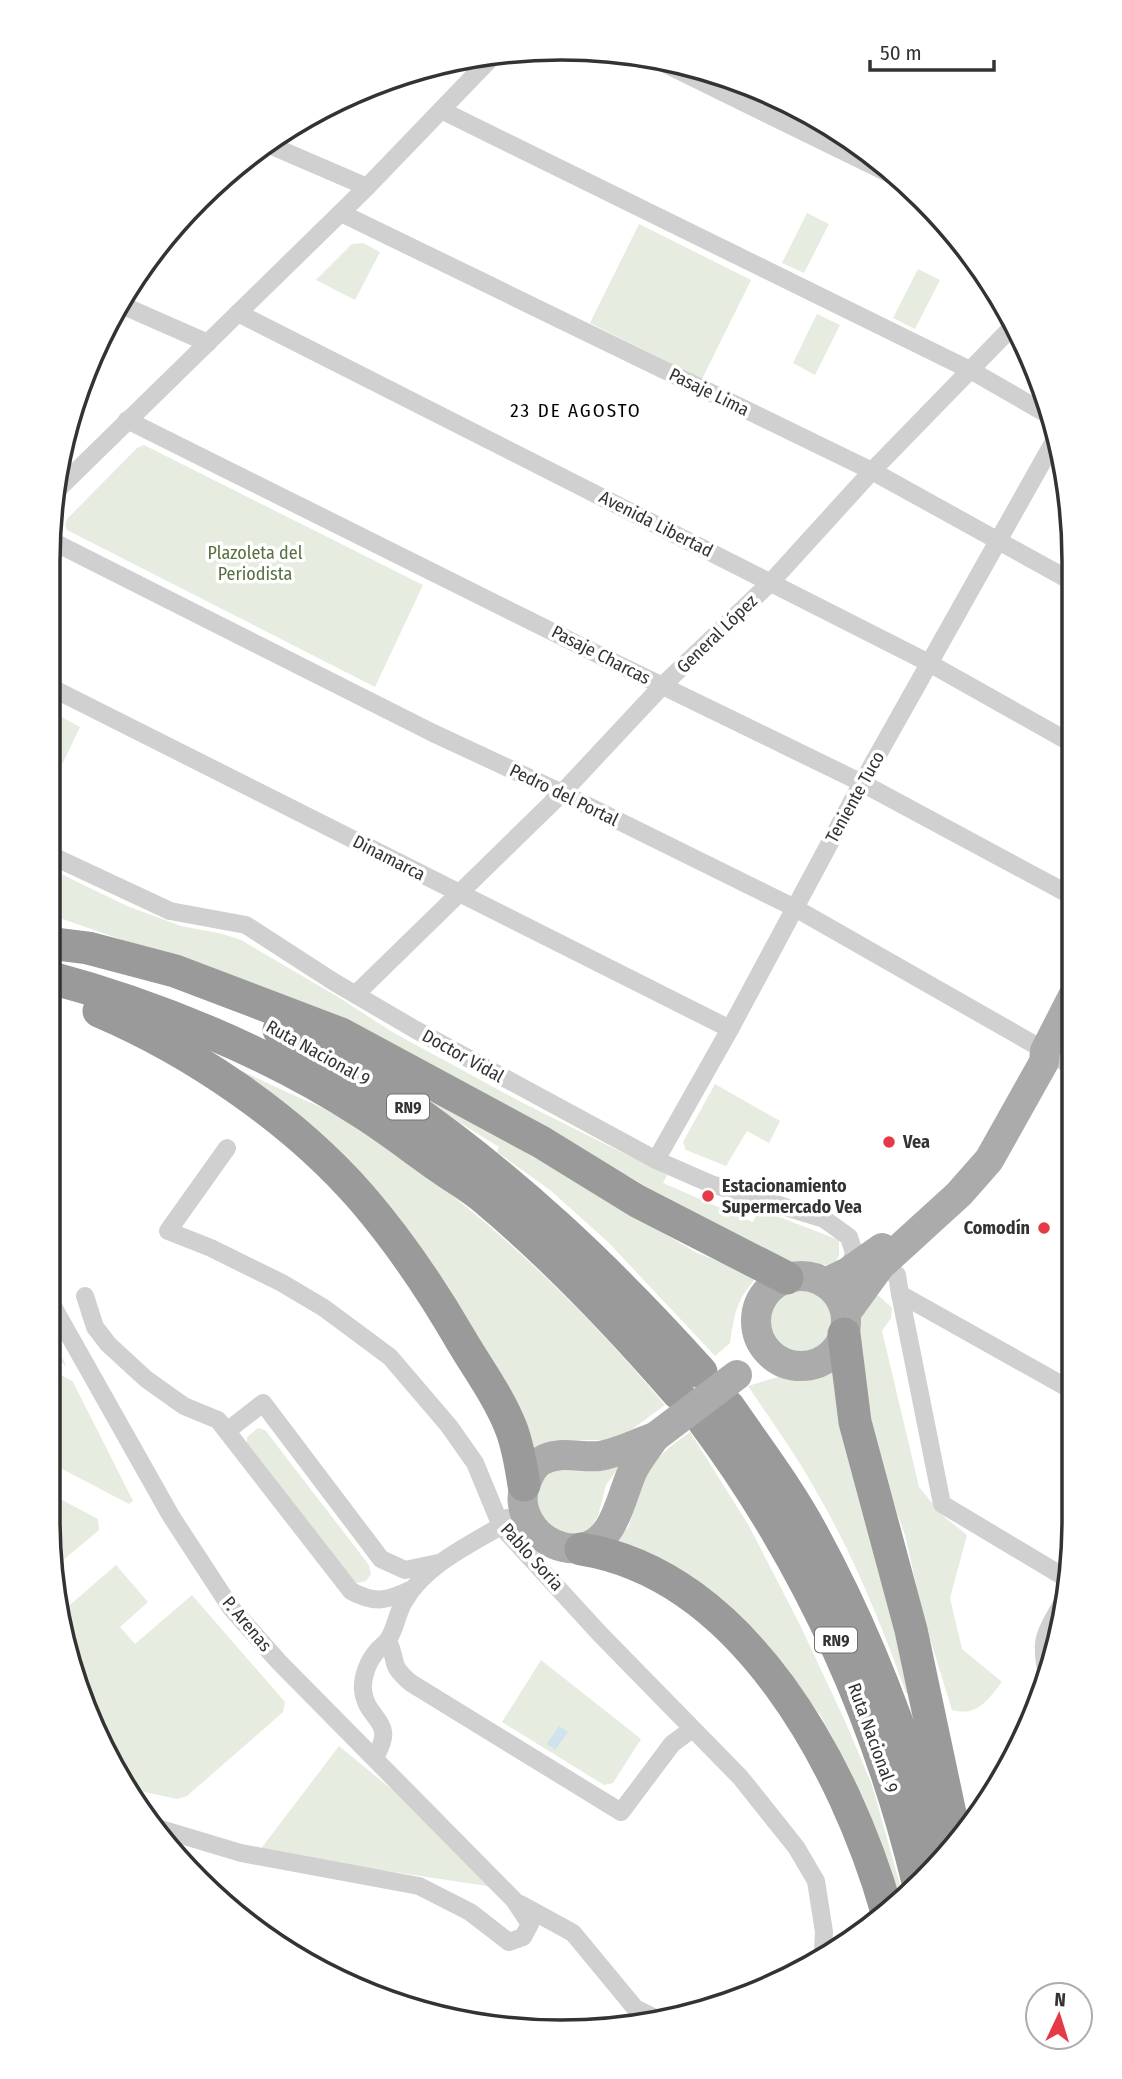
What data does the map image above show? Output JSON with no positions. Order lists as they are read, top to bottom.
{
  "streets": {
    "highway": ["Ruta Nacional 9", "RN9"],
    "street": [
      "Pasaje Lima",
      "Avenida Libertad",
      "General López",
      "Pasaje Charcas",
      "Pedro del Portal",
      "Teniente Tuco",
      "Dinamarca",
      "Doctor Vidal",
      "Pablo Soria",
      "P. Arenas"
    ]
  },
  "crossings": [
    ["Pasaje Lima", "General López"],
    ["Pasaje Lima", "Teniente Tuco"],
    ["Avenida Libertad", "General López"],
    ["Avenida Libertad", "Teniente Tuco"],
    ["General López", "Pasaje Charcas"],
    ["General López", "Pedro del Portal"],
    ["General López", "Dinamarca"],
    ["General López", "Doctor Vidal"],
    ["Pasaje Charcas", "Teniente Tuco"],
    ["Pedro del Portal", "Teniente Tuco"],
    ["Teniente Tuco", "Dinamarca"],
    ["Teniente Tuco", "Doctor Vidal"]
  ],
  "districts": ["23 DE AGOSTO"],
  "parks": ["Plazoleta del Periodista"],
  "places": ["Vea", "Estacionamiento Supermercado Vea", "Comodín"],
  "scale_bar": "50 m",
  "north": "top"
}
